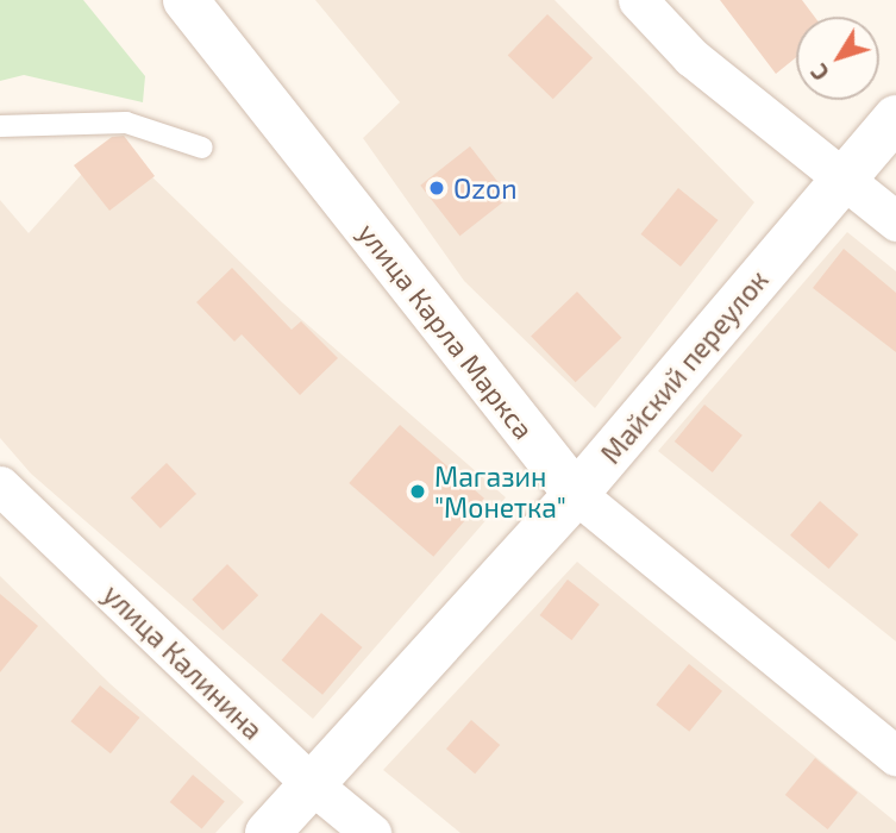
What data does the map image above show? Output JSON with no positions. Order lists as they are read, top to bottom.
{
  "streets": {
    "main road": ["улица Карла Маркса", "Майский переулок"],
    "street": ["улица Калинина"]
  },
  "crossings": [
    ["улица Карла Маркса", "Майский переулок"],
    ["Майский переулок", "улица Калинина"]
  ],
  "places": ["Ozon", "Магазин \"Монетка\""],
  "north": "bottom left"
}
